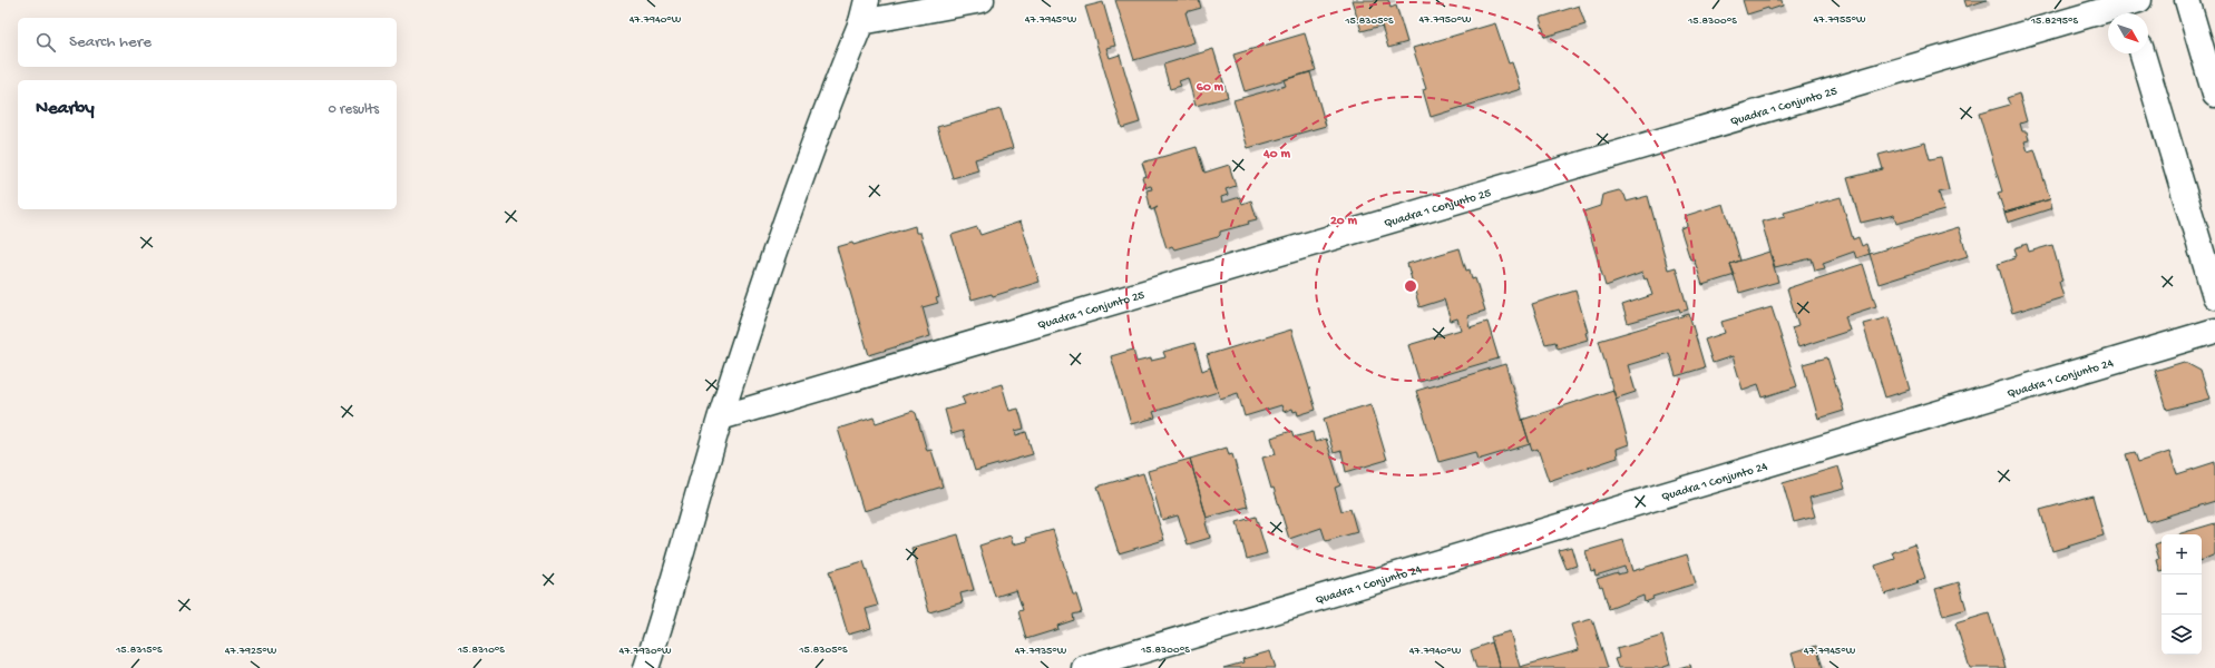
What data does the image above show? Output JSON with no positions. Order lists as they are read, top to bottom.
{
  "streets": {
    "street": ["Quadra 1 Conjunto 25", "Quadra 1 Conjunto 24"]
  },
  "north": "bottom right",
  "page": {
    "search": "Search here",
    "heading": ["Nearby", "0 results"],
    "map_buttons": ["+", "−"]
  },
  "coordinates": [
    "47.7940°W",
    "47.7945°W",
    "47.7950°W",
    "47.7955°W",
    "15.8305°S",
    "15.8300°S",
    "15.8295°S",
    "15.8315°S",
    "15.8310°S",
    "47.7925°W",
    "47.7930°W",
    "47.7935°W"
  ],
  "rings": ["60 m", "40 m", "20 m"]
}
